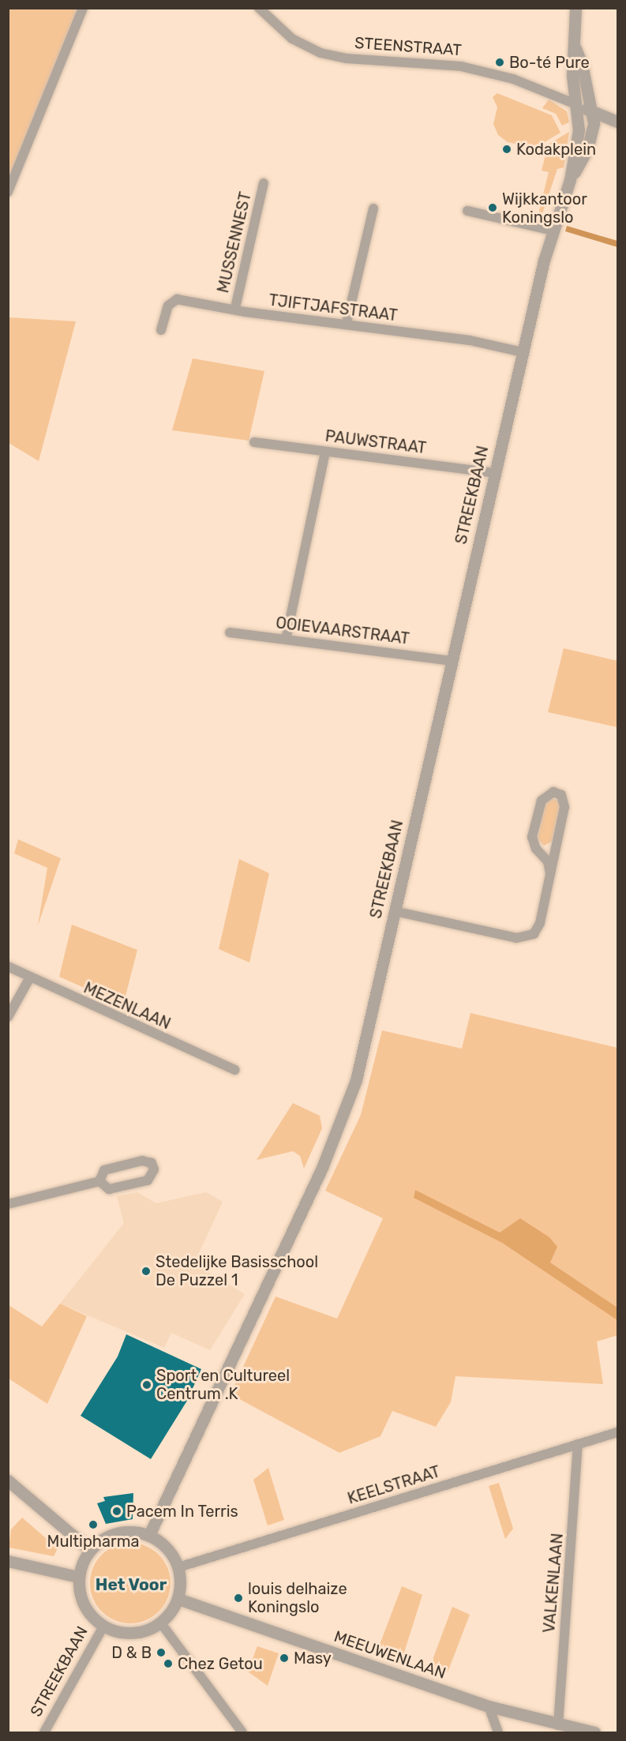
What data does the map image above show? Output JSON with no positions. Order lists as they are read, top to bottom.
{
  "streets": {
    "street": [
      "STEENSTRAAT",
      "MUSSENNEST",
      "TJIFTJAFSTRAAT",
      "PAUWSTRAAT",
      "STREEKBAAN",
      "OOIEVAARSTRAAT",
      "MEZENLAAN",
      "KEELSTRAAT",
      "VALKENLAAN",
      "MEEUWENLAAN"
    ]
  },
  "crossings": [
    ["STEENSTRAAT", "STREEKBAAN"],
    ["MUSSENNEST", "TJIFTJAFSTRAAT"],
    ["TJIFTJAFSTRAAT", "STREEKBAAN"],
    ["PAUWSTRAAT", "STREEKBAAN"],
    ["STREEKBAAN", "OOIEVAARSTRAAT"],
    ["STREEKBAAN", "KEELSTRAAT"],
    ["STREEKBAAN", "MEEUWENLAAN"],
    ["KEELSTRAAT", "VALKENLAAN"],
    ["KEELSTRAAT", "MEEUWENLAAN"],
    ["VALKENLAAN", "MEEUWENLAAN"]
  ],
  "districts": ["Het Voor"],
  "places": [
    "Bo-té Pure",
    "Kodakplein",
    "Wijkkantoor Koningslo",
    "Stedelijke Basisschool De Puzzel 1",
    "Sport en Cultureel Centrum .K",
    "Pacem In Terris",
    "Multipharma",
    "louis delhaize Koningslo",
    "D & B",
    "Masy",
    "Chez Getou"
  ]
}
